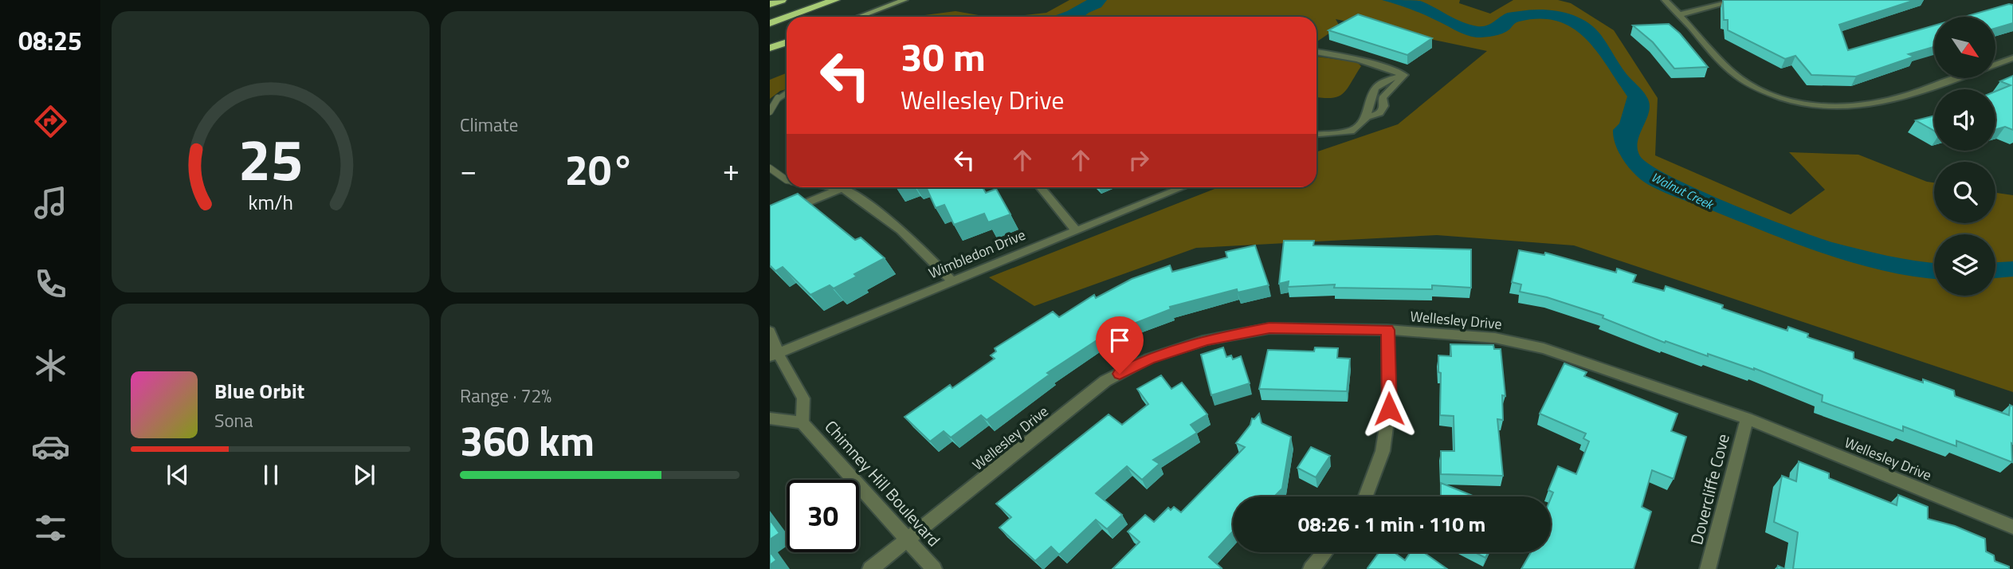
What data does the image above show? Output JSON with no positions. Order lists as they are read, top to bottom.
{
  "streets": {
    "street": [
      "Wimbledon Drive",
      "Wellesley Drive",
      "Chimney Hill Boulevard",
      "Dovercliffe Cove"
    ]
  },
  "crossings": [
    ["Wimbledon Drive", "Chimney Hill Boulevard"],
    ["Wellesley Drive", "Chimney Hill Boulevard"],
    ["Wellesley Drive", "Dovercliffe Cove"]
  ],
  "water": ["Walnut Creek"],
  "north": "bottom right",
  "page": {
    "tabs": "08:25",
    "tile": [
      "Climate",
      ["Range · 72%", "360 km"]
    ],
    "turn": ["30 m", "Wellesley Drive"],
    "heat": ["−", "20°", "+"],
    "song": ["Blue Orbit", "Sona"],
    "limit": "30",
    "trip": "08:26 · 1 min · 110 m",
    "gauge": ["25", "km/h"]
  }
}
